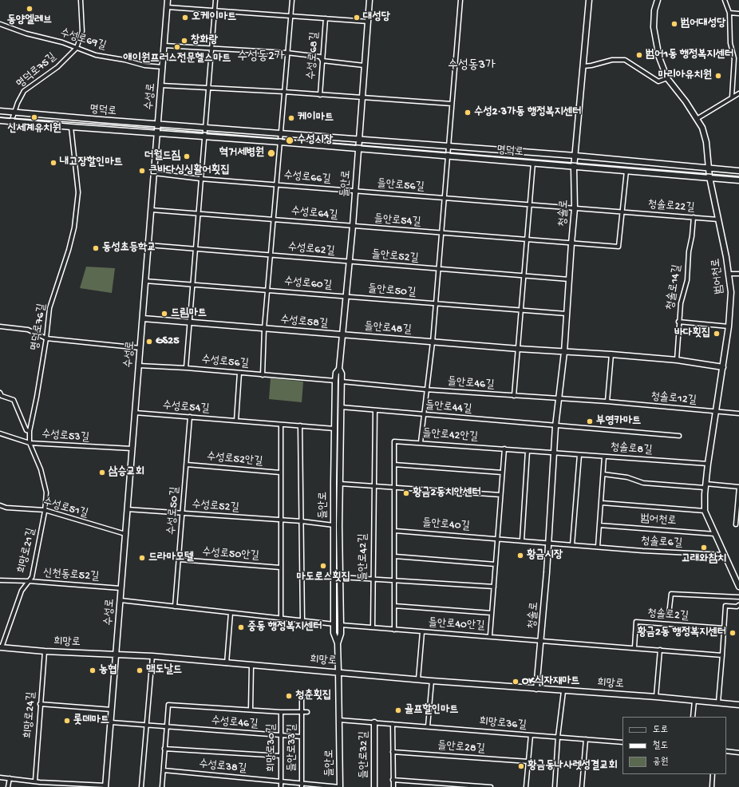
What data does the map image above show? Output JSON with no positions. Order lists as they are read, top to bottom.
{
  "streets": {
    "main road": [
      "수성로",
      "명덕로",
      "들안로",
      "청솔로",
      "범어천로",
      "수성로58길",
      "들안로48길",
      "희망로",
      "들안로32길"
    ],
    "street": [
      "수성로69길",
      "수성로68길",
      "명덕로75길",
      "수성로66길",
      "들안로56길",
      "청솔로22길",
      "수성로64길",
      "들안로54길",
      "수성로62길",
      "들안로52길",
      "수성로60길",
      "청솔로14길",
      "들안로50길",
      "명덕로76길",
      "수성로56길",
      "들안로46길",
      "청솔로12길",
      "수성로54길",
      "들안로44길",
      "들안로42안길",
      "수성로53길",
      "청솔로8길",
      "수성로52안길",
      "수성로52길",
      "수성로51길",
      "수성로50길",
      "들안로40길",
      "청솔로6길",
      "희망로21길",
      "수성로50안길",
      "들안로42길",
      "신천동로52길",
      "청솔로2길",
      "들안로40안길",
      "희망로24길",
      "수성로46길",
      "희망로36길",
      "희망로30길",
      "들안로33길",
      "들안로28길",
      "수성로38길"
    ]
  },
  "crossings": [
    ["수성로69길", "명덕로75길"],
    ["수성로69길", "수성로"],
    ["수성로68길", "수성로"],
    ["수성로68길", "들안로"],
    ["명덕로75길", "명덕로"],
    ["수성로", "명덕로"],
    ["수성로", "수성로66길"],
    ["수성로", "수성로64길"],
    ["수성로", "수성로62길"],
    ["수성로", "수성로60길"],
    ["수성로", "수성로58길"],
    ["수성로", "수성로56길"],
    ["수성로", "수성로54길"],
    ["수성로", "수성로53길"],
    ["수성로", "수성로52길"],
    ["수성로", "수성로51길"],
    ["수성로", "신천동로52길"],
    ["수성로", "희망로"],
    ["수성로", "수성로46길"],
    ["명덕로", "수성로66길"],
    ["명덕로", "들안로"],
    ["명덕로", "청솔로"],
    ["명덕로", "범어천로"],
    ["명덕로", "명덕로76길"],
    ["수성로66길", "들안로"],
    ["수성로66길", "들안로56길"],
    ["수성로66길", "수성로64길"],
    ["들안로", "들안로56길"],
    ["들안로", "수성로64길"],
    ["들안로", "들안로54길"],
    ["들안로", "수성로62길"],
    ["들안로", "들안로52길"],
    ["들안로", "수성로60길"],
    ["들안로", "들안로50길"],
    ["들안로", "수성로58길"],
    ["들안로", "들안로48길"],
    ["들안로", "수성로56길"],
    ["들안로", "들안로46길"],
    ["들안로", "수성로54길"],
    ["들안로", "들안로44길"],
    ["들안로", "수성로52길"],
    ["들안로", "희망로"],
    ["들안로", "들안로33길"],
    ["들안로56길", "청솔로22길"],
    ["들안로56길", "청솔로"],
    ["청솔로22길", "청솔로"],
    ["청솔로22길", "들안로54길"],
    ["청솔로22길", "범어천로"],
    ["청솔로22길", "청솔로14길"],
    ["청솔로", "들안로54길"],
    ["청솔로", "들안로52길"],
    ["청솔로", "들안로50길"],
    ["청솔로", "들안로48길"],
    ["청솔로", "들안로46길"],
    ["청솔로", "청솔로12길"],
    ["청솔로", "들안로44길"],
    ["청솔로", "들안로42안길"],
    ["청솔로", "청솔로8길"],
    ["청솔로", "청솔로6길"],
    ["청솔로", "들안로40안길"],
    ["청솔로", "희망로"],
    ["수성로64길", "들안로54길"],
    ["수성로64길", "수성로62길"],
    ["수성로62길", "들안로52길"],
    ["수성로62길", "수성로60길"],
    ["범어천로", "청솔로12길"],
    ["범어천로", "청솔로8길"],
    ["범어천로", "청솔로6길"],
    ["수성로60길", "들안로50길"],
    ["수성로60길", "수성로58길"],
    ["수성로58길", "들안로48길"],
    ["수성로58길", "수성로56길"],
    ["명덕로76길", "수성로53길"],
    ["명덕로76길", "수성로51길"],
    ["명덕로76길", "희망로21길"],
    ["들안로46길", "청솔로12길"],
    ["수성로54길", "수성로50길"],
    ["들안로44길", "들안로42길"],
    ["들안로42안길", "청솔로8길"],
    ["수성로52안길", "수성로50길"],
    ["수성로52길", "수성로50길"],
    ["수성로51길", "희망로21길"],
    ["수성로50길", "수성로50안길"],
    ["희망로21길", "신천동로52길"],
    ["희망로21길", "희망로"],
    ["희망로", "희망로24길"],
    ["수성로46길", "희망로30길"],
    ["수성로46길", "들안로33길"],
    ["희망로36길", "들안로28길"],
    ["희망로30길", "들안로33길"],
    ["희망로30길", "수성로38길"],
    ["들안로33길", "수성로38길"]
  ],
  "districts": ["수성동2가", "수성동3가"],
  "places": [
    "동양엘레브",
    "오케이마트",
    "대성당",
    "범어대성당",
    "창화랑",
    "애이원프러스전문헬스마트",
    "범어1동 행정복지센터",
    "마리아유치원",
    "수성2·3가동 행정복지센터",
    "신세계유치원",
    "케이마트",
    "수성시장",
    "혁거세병원",
    "더월드짐",
    "내고장할인마트",
    "큰바다싱싱활어횟집",
    "동성초등학교",
    "드림마트",
    "바다횟집",
    "GS25",
    "부영카마트",
    "삼승교회",
    "황금2동치안센터",
    "고래와참치",
    "황금시장",
    "드라마모텔",
    "마도로스횟집",
    "중동 행정복지센터",
    "황금2동 행정복지센터",
    "농협",
    "맥도날드",
    "OK식자재마트",
    "청춘횟집",
    "골프할인마트",
    "롯데마트",
    "황금동나사렛성결교회"
  ],
  "legend": ["도로", "철도", "공원"]
}
